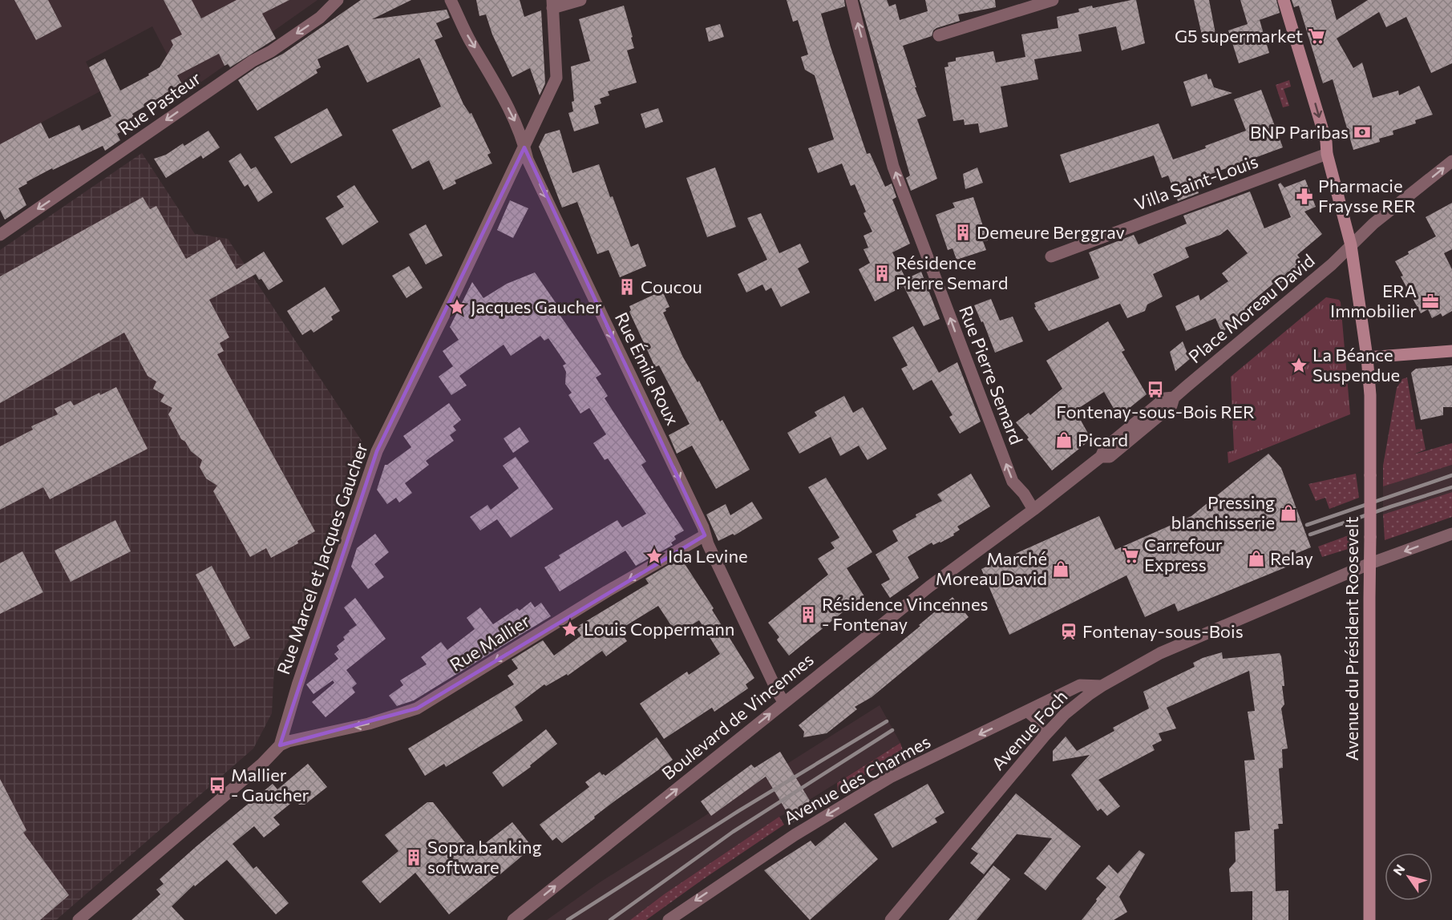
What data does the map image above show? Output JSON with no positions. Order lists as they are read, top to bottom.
{
  "streets": {
    "street": [
      "Rue Pasteur",
      "Villa Saint-Louis",
      "Place Moreau David",
      "Rue Émile Roux",
      "Rue Pierre Semard",
      "Rue Marcel et Jacques Gaucher",
      "Avenue du Président Roosevelt",
      "Rue Mallier",
      "Boulevard de Vincennes",
      "Avenue Foch",
      "Avenue des Charmes"
    ]
  },
  "crossings": [
    ["Villa Saint-Louis", "Avenue du Président Roosevelt"],
    ["Place Moreau David", "Rue Pierre Semard"],
    ["Place Moreau David", "Avenue du Président Roosevelt"],
    ["Place Moreau David", "Boulevard de Vincennes"],
    ["Rue Émile Roux", "Rue Marcel et Jacques Gaucher"],
    ["Rue Émile Roux", "Rue Mallier"],
    ["Rue Émile Roux", "Boulevard de Vincennes"],
    ["Rue Pierre Semard", "Boulevard de Vincennes"],
    ["Rue Marcel et Jacques Gaucher", "Rue Mallier"],
    ["Avenue du Président Roosevelt", "Avenue Foch"],
    ["Avenue Foch", "Avenue des Charmes"]
  ],
  "one_way": [
    "Rue Pasteur",
    "Rue Émile Roux",
    "Rue Pierre Semard",
    "Rue Mallier",
    "Boulevard de Vincennes",
    "Avenue des Charmes"
  ],
  "places": {
    "supermarket": ["G5 supermarket", "Carrefour Express"],
    "bank": ["BNP Paribas"],
    "pharmacy": ["Pharmacie Fraysse RER"],
    "building": [
      "Demeure Berggrav",
      "Résidence Pierre Semard",
      "Coucou",
      "Résidence Vincennes - Fontenay",
      "Sopra banking software"
    ],
    "office": ["ERA Immobilier"],
    "place": [
      "Jacques Gaucher",
      "La Béance Suspendue",
      "Ida Levine",
      "Louis Coppermann"
    ],
    "bus stop": ["Fontenay-sous-Bois RER", "Mallier - Gaucher"],
    "shop": [
      "Picard",
      "Pressing blanchisserie",
      "Relay",
      "Marché Moreau David"
    ],
    "station": ["Fontenay-sous-Bois"]
  },
  "north": "top left"
}
